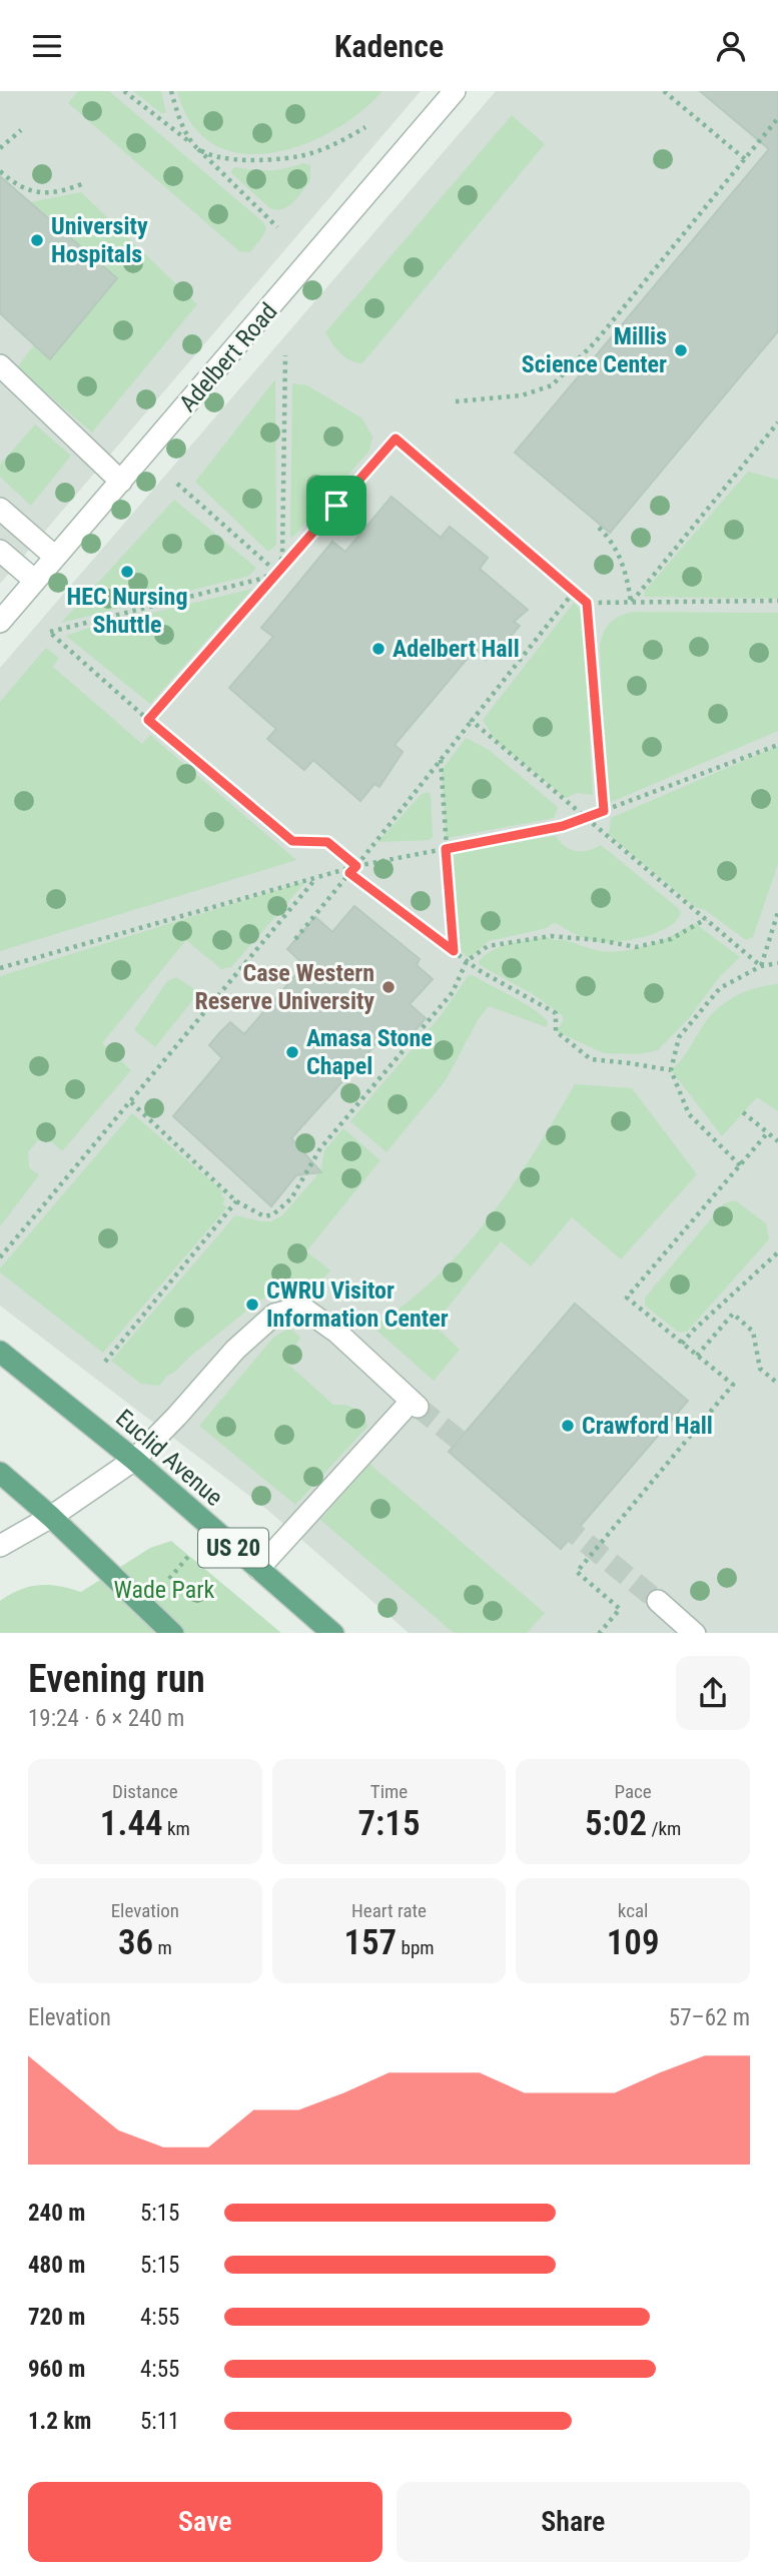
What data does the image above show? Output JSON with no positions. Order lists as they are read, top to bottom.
{
  "streets": {
    "main road": ["Euclid Avenue", "US 20"],
    "street": ["Adelbert Road"]
  },
  "parks": ["Wade Park"],
  "places": [
    "University Hospitals",
    "Millis Science Center",
    "HEC Nursing Shuttle",
    "Adelbert Hall",
    "Case Western Reserve University",
    "Amasa Stone Chapel",
    "CWRU Visitor Information Center",
    "Crawford Hall"
  ],
  "page": {
    "header": "Kadence",
    "heading": ["Evening run", "19:24 · 6 × 240 m"],
    "stats": [
      ["Distance", "1.44 km"],
      ["Time", "7:15"],
      ["Pace", "5:02 /km"],
      ["Elevation", "36 m"],
      ["Heart rate", "157 bpm"],
      ["kcal", "109"]
    ],
    "chart": ["Elevation", "57–62 m"],
    "list": [
      {
        "name": "240 m",
        "note": "5:15"
      },
      {
        "name": "480 m",
        "note": "5:15"
      },
      {
        "name": "720 m",
        "note": "4:55"
      },
      {
        "name": "960 m",
        "note": "4:55"
      },
      {
        "name": "1.2 km",
        "note": "5:11"
      }
    ],
    "buttons": ["Save", "Share"]
  }
}
